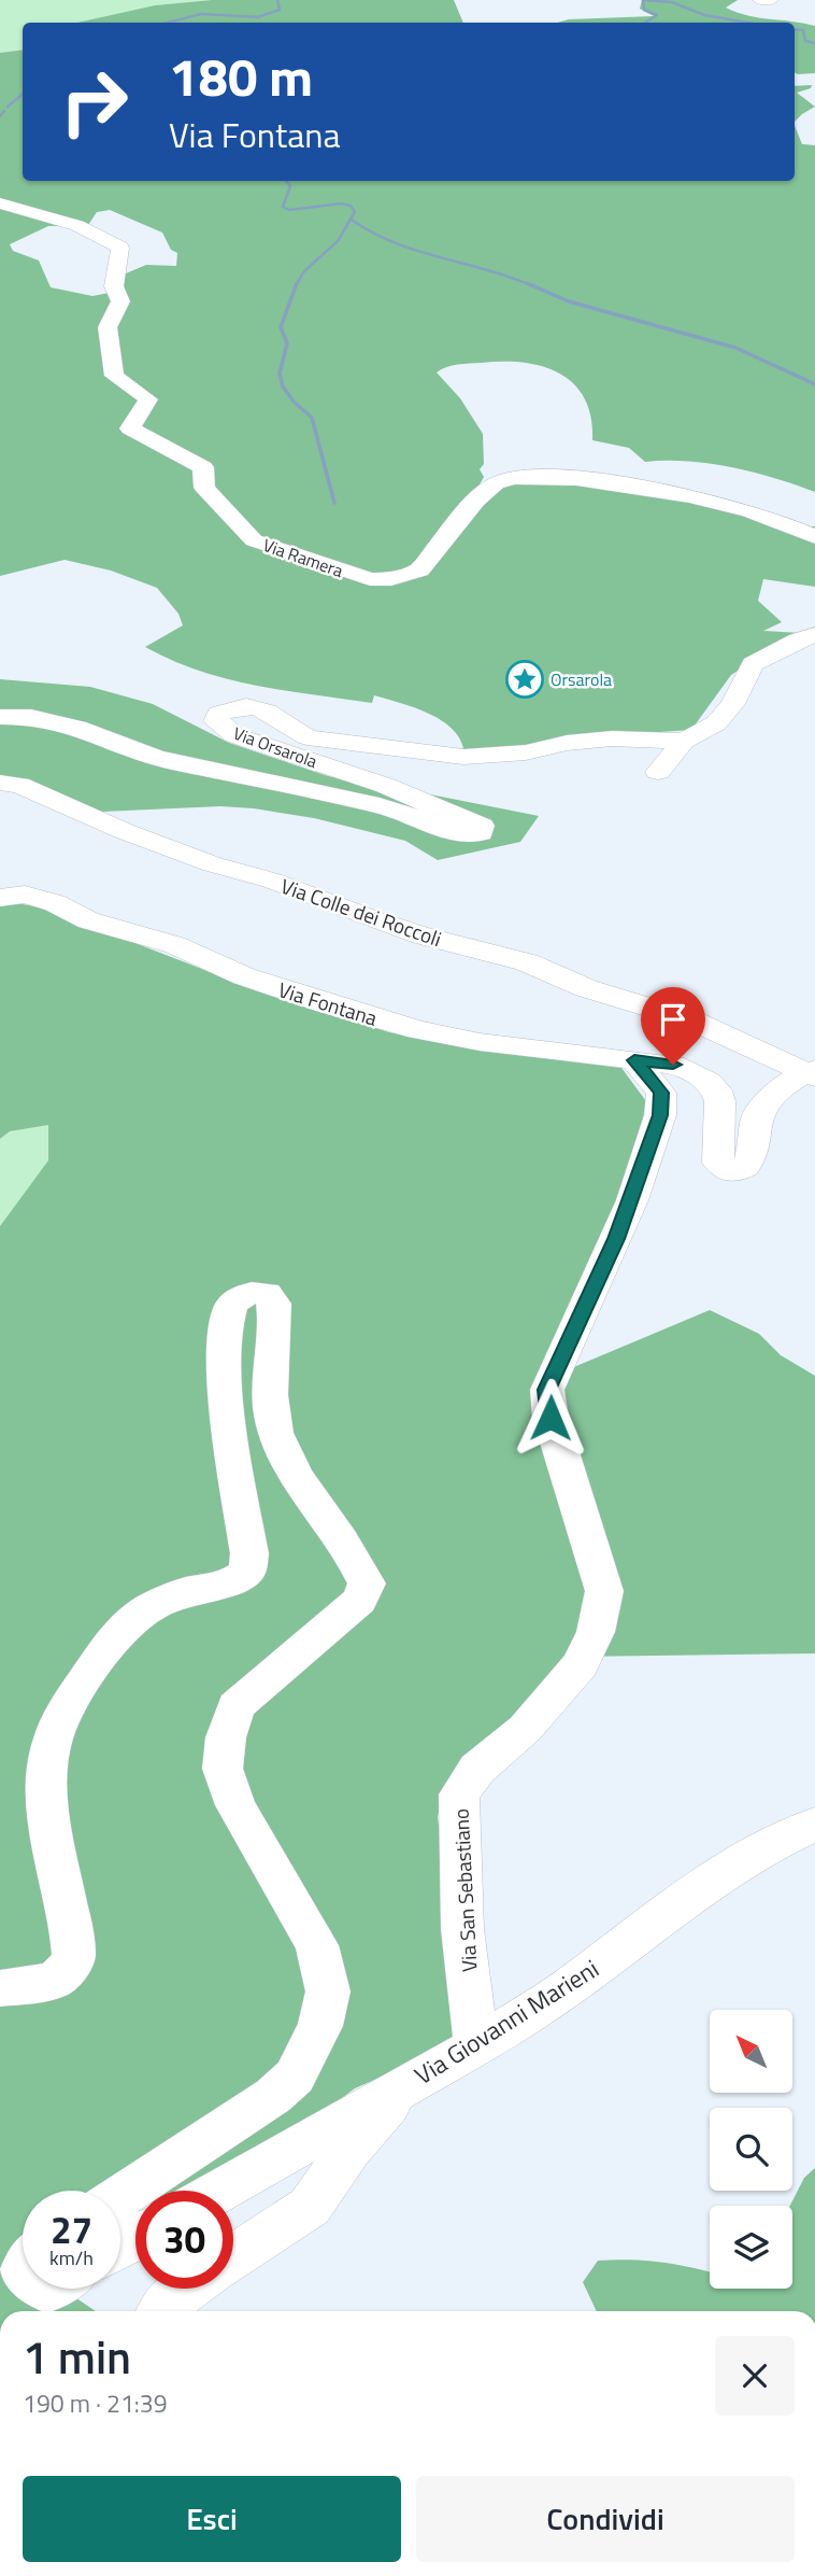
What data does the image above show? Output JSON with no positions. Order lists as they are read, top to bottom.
{
  "streets": {
    "street": [
      "Via Ramera",
      "Via Orsarola",
      "Via Colle dei Roccoli",
      "Via Fontana",
      "Via San Sebastiano",
      "Via Giovanni Marieni"
    ]
  },
  "crossings": [
    ["Via Fontana", "Via San Sebastiano"],
    ["Via San Sebastiano", "Via Giovanni Marieni"]
  ],
  "places": {
    "place": ["Orsarola"]
  },
  "north": "top left",
  "page": {
    "turn": ["180 m", "Via Fontana"],
    "speed": "27 km/h",
    "limit": "30",
    "heading": ["1 min", "190 m · 21:39"],
    "buttons": ["Esci", "Condividi"]
  }
}
